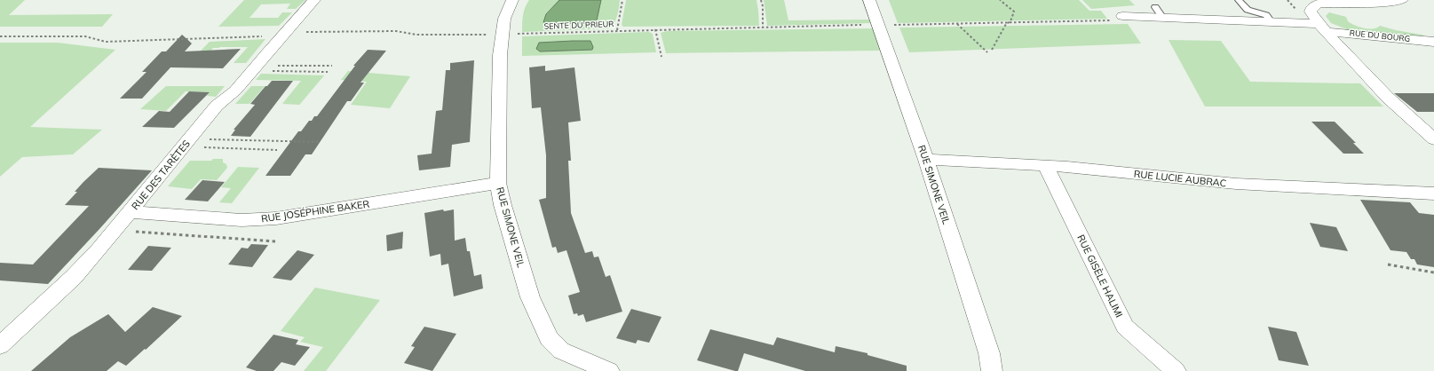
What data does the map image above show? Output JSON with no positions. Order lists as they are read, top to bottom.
{
  "streets": {
    "street": [
      "RUE DU BOURG",
      "RUE DES TARÈTES",
      "RUE LUCIE AUBRAC",
      "RUE SIMONE VEIL",
      "RUE JOSÉPHINE BAKER",
      "RUE GISÈLE HALIMI"
    ],
    "path": ["SENTE DU PRIEUR"]
  },
  "crossings": [
    ["SENTE DU PRIEUR", "RUE DU BOURG"],
    ["SENTE DU PRIEUR", "RUE DES TARÈTES"],
    ["SENTE DU PRIEUR", "RUE SIMONE VEIL"],
    ["RUE DES TARÈTES", "RUE JOSÉPHINE BAKER"],
    ["RUE LUCIE AUBRAC", "RUE SIMONE VEIL"],
    ["RUE LUCIE AUBRAC", "RUE GISÈLE HALIMI"],
    ["RUE SIMONE VEIL", "RUE JOSÉPHINE BAKER"]
  ]
}
